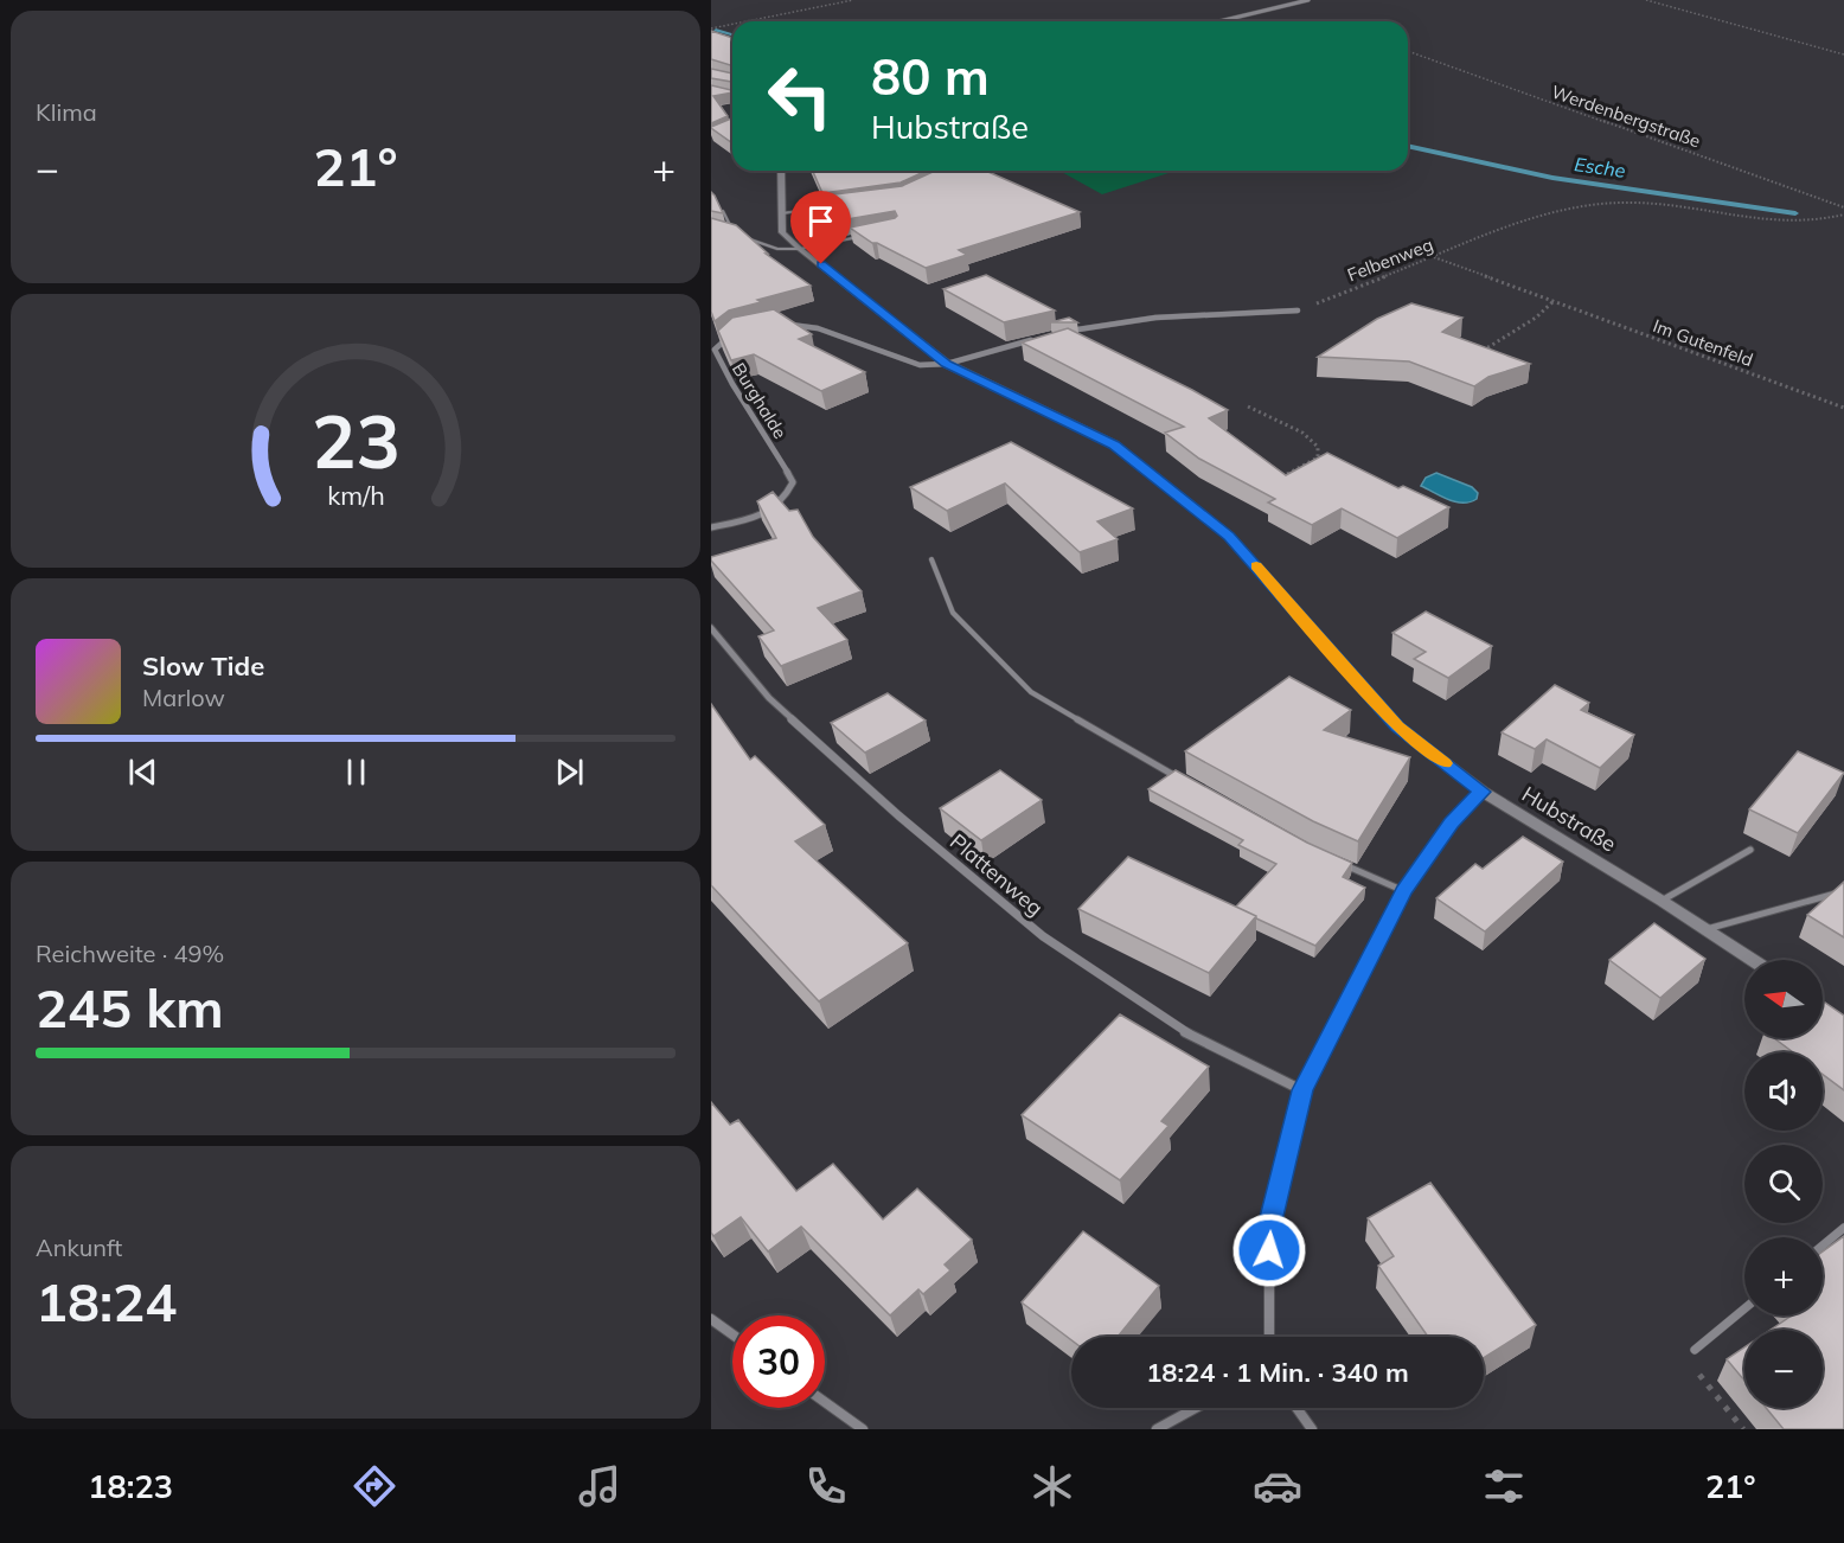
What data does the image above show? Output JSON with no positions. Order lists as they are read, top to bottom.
{
  "streets": {
    "street": ["Burghalde", "Hubstraße", "Plattenweg"],
    "path": ["Werdenbergstraße", "Felbenweg", "Im Gutenfeld"]
  },
  "crossings": [
    ["Felbenweg", "Im Gutenfeld"]
  ],
  "water": ["Esche"],
  "north": "left",
  "page": {
    "tile": [
      "Klima",
      ["Reichweite · 49%", "245 km"],
      ["Ankunft", "18:24"]
    ],
    "turn": ["80 m", "Hubstraße"],
    "heat": ["−", "21°", "+"],
    "song": ["Slow Tide", "Marlow"],
    "map_buttons": ["+", "−"],
    "limit": "30",
    "trip": "18:24 · 1 Min. · 340 m",
    "tabs": ["18:23", "21°"],
    "gauge": ["23", "km/h"]
  }
}
